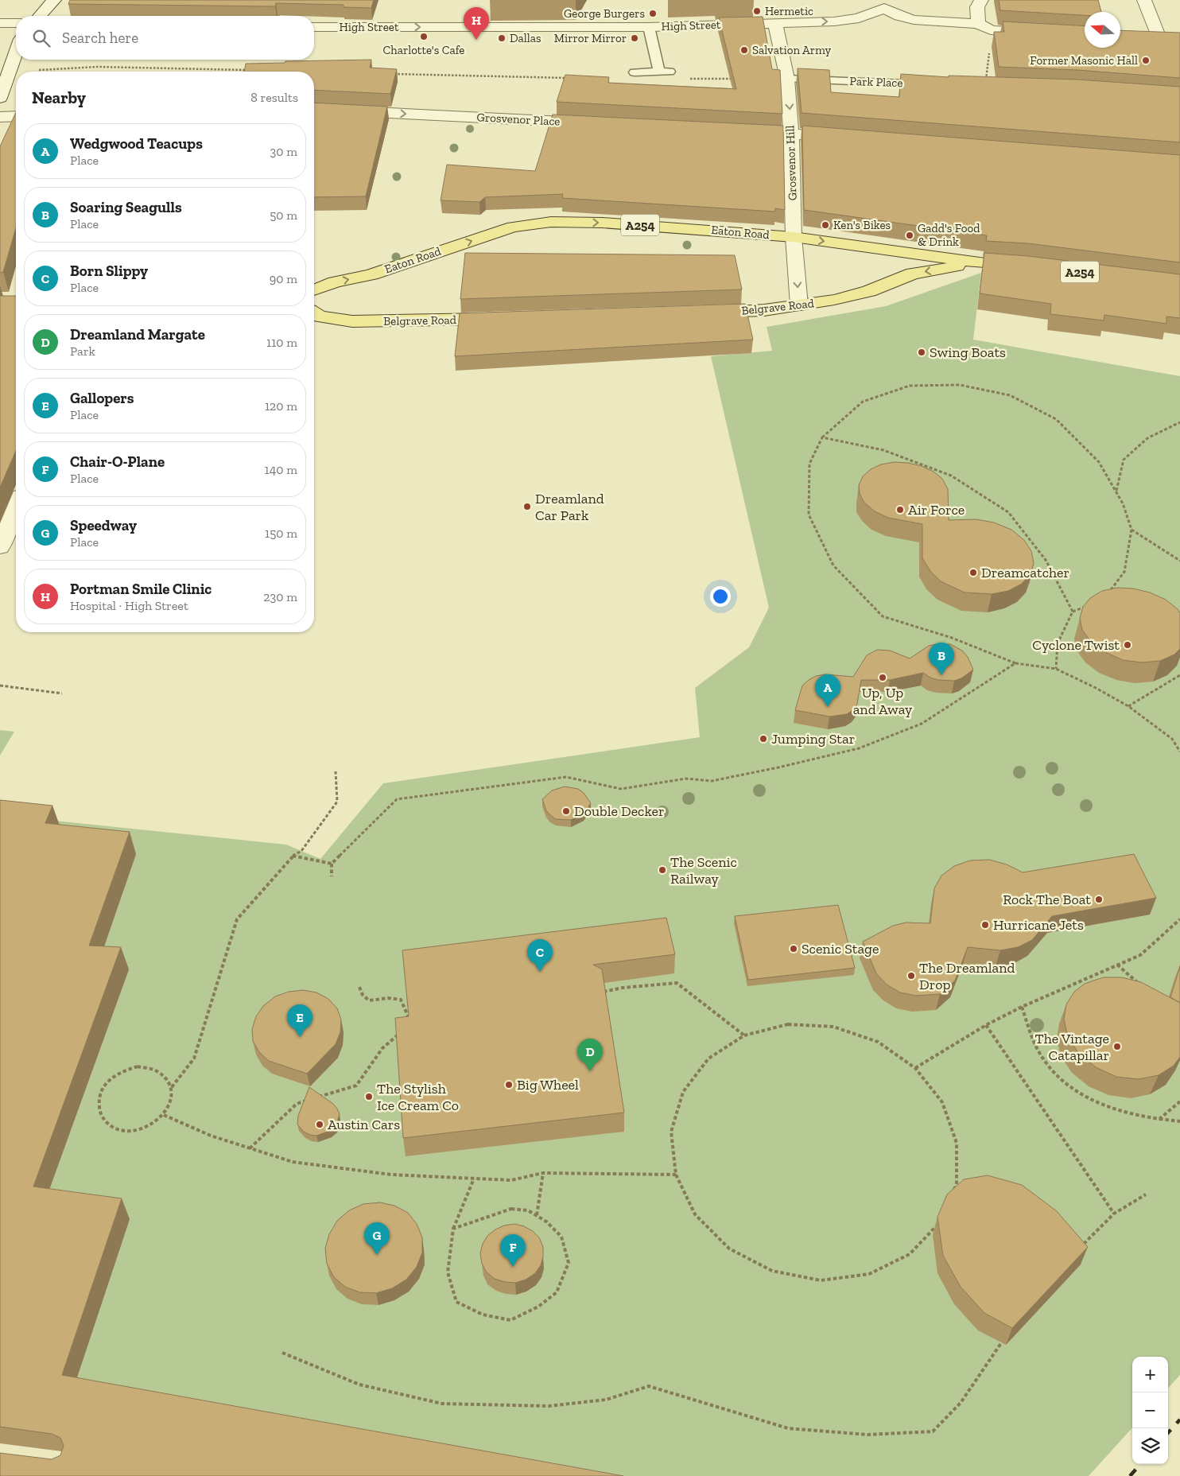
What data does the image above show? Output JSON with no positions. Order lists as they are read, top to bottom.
{
  "streets": {
    "main road": ["A254", "Eaton Road", "Belgrave Road"],
    "street": ["High Street", "Grosvenor Place", "Grosvenor Hill"],
    "lane": ["Park Place"]
  },
  "crossings": [
    ["High Street", "Grosvenor Hill"],
    ["Park Place", "Grosvenor Hill"],
    ["Grosvenor Hill", "Eaton Road"],
    ["Grosvenor Hill", "Belgrave Road"],
    ["Eaton Road", "Belgrave Road"]
  ],
  "one_way": [
    "High Street",
    "Grosvenor Place",
    "Grosvenor Hill",
    "Eaton Road",
    "Belgrave Road"
  ],
  "places": [
    "Hermetic",
    "George Burgers",
    "Charlotte's Cafe",
    "Dallas",
    "Mirror Mirror",
    "Salvation Army",
    "Former Masonic Hall",
    "Ken's Bikes",
    "Gadd's Food & Drink",
    "Swing Boats",
    "Dreamland Car Park",
    "Air Force",
    "Dreamcatcher",
    "Cyclone Twist",
    "Up, Up and Away",
    "Jumping Star",
    "Double Decker",
    "The Scenic Railway",
    "Rock The Boat",
    "Hurricane Jets",
    "Scenic Stage",
    "The Dreamland Drop",
    "The Vintage Catapillar",
    "Big Wheel",
    "The Stylish Ice Cream Co",
    "Austin Cars"
  ],
  "north": "left",
  "page": {
    "pins": [
      "H",
      "B",
      "A",
      "C",
      "E",
      "D",
      "G",
      "F"
    ],
    "search": "Search here",
    "heading": ["Nearby", "8 results"],
    "list": [
      {
        "mark": "A",
        "name": "Wedgwood Teacups",
        "note": "Place",
        "value": "30 m"
      },
      {
        "mark": "B",
        "name": "Soaring Seagulls",
        "note": "Place",
        "value": "50 m"
      },
      {
        "mark": "C",
        "name": "Born Slippy",
        "note": "Place",
        "value": "90 m"
      },
      {
        "mark": "D",
        "name": "Dreamland Margate",
        "note": "Park",
        "value": "110 m"
      },
      {
        "mark": "E",
        "name": "Gallopers",
        "note": "Place",
        "value": "120 m"
      },
      {
        "mark": "F",
        "name": "Chair-O-Plane",
        "note": "Place",
        "value": "140 m"
      },
      {
        "mark": "G",
        "name": "Speedway",
        "note": "Place",
        "value": "150 m"
      },
      {
        "mark": "H",
        "name": "Portman Smile Clinic",
        "note": "Hospital · High Street",
        "value": "230 m"
      }
    ],
    "map_buttons": ["+", "−"]
  }
}
